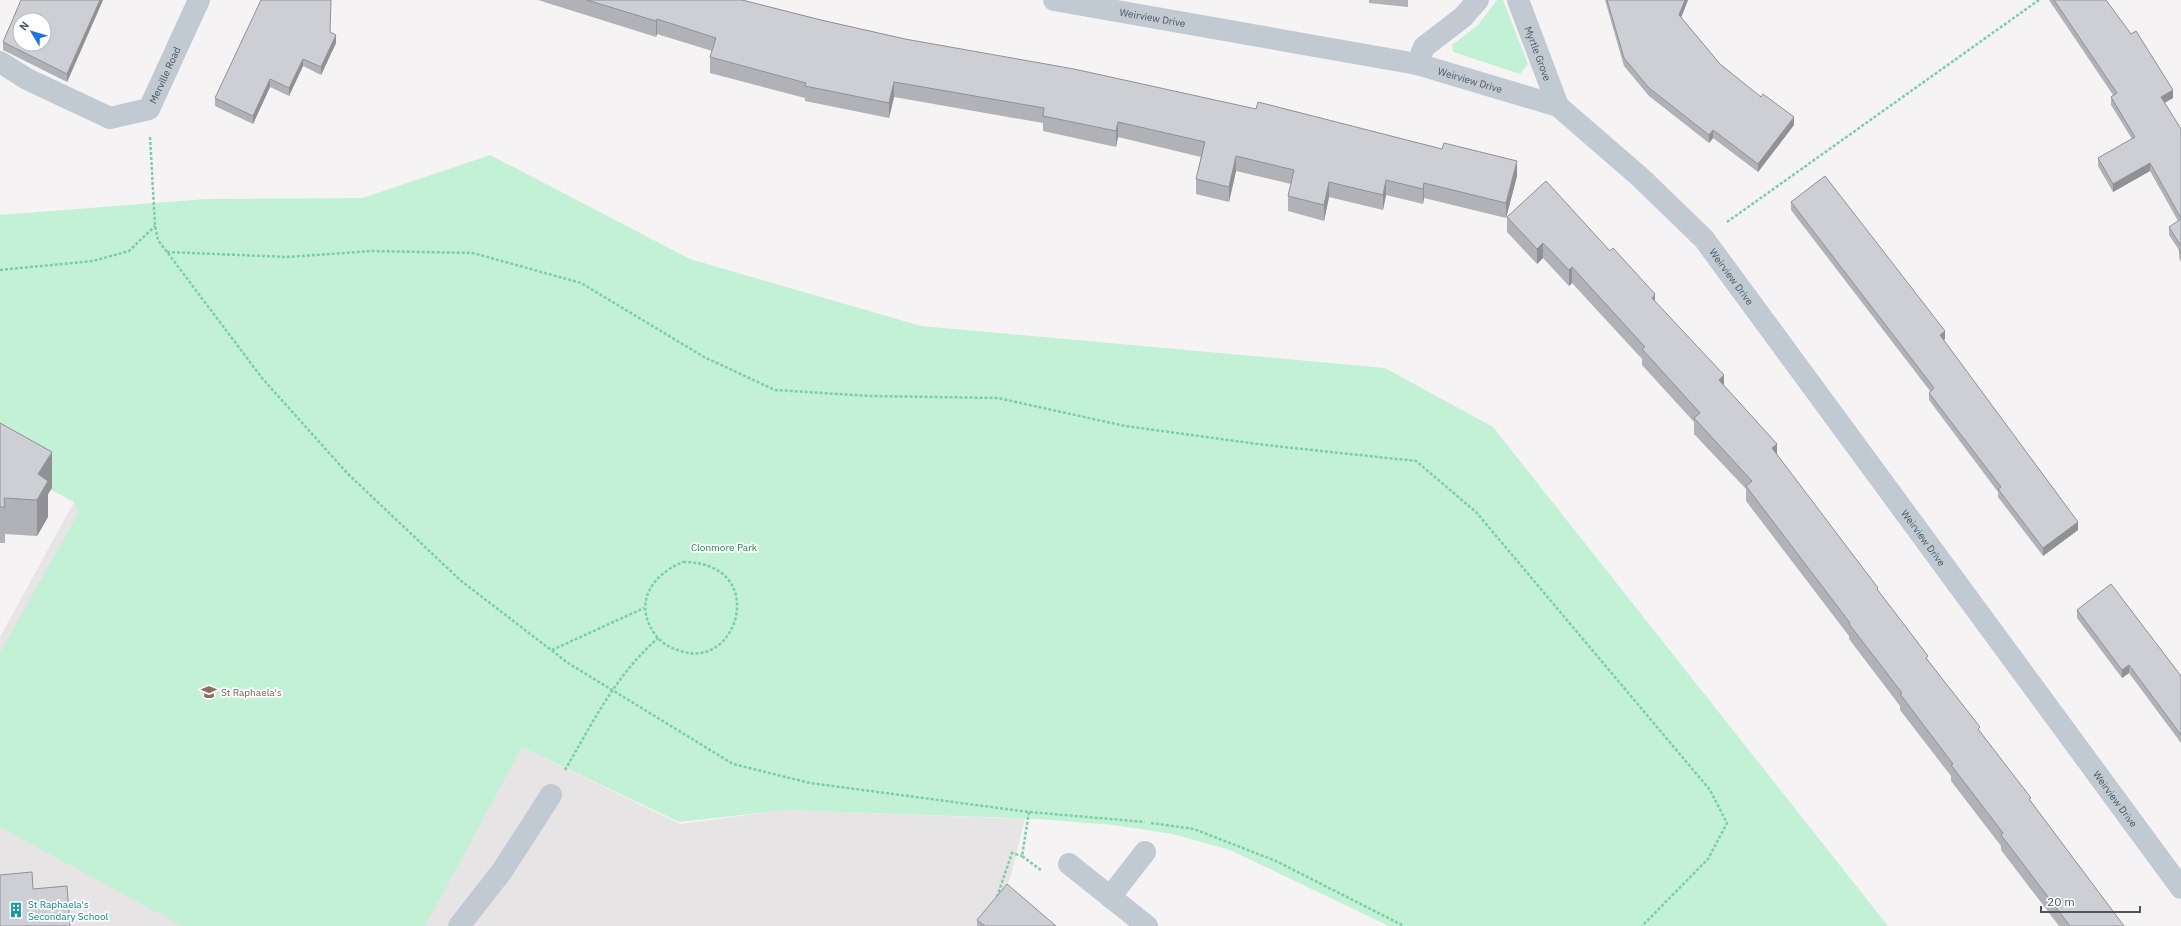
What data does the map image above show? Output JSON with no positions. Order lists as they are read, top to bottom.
{
  "streets": {
    "street": ["Weirview Drive", "Myrtle Grove", "Merville Road"]
  },
  "crossings": [
    ["Weirview Drive", "Myrtle Grove"]
  ],
  "parks": ["Clonmore Park"],
  "places": {
    "school or university": ["St Raphaela's"],
    "building": ["St Raphaela's Secondary School"]
  },
  "scale_bar": "20 m",
  "north": "top left"
}
